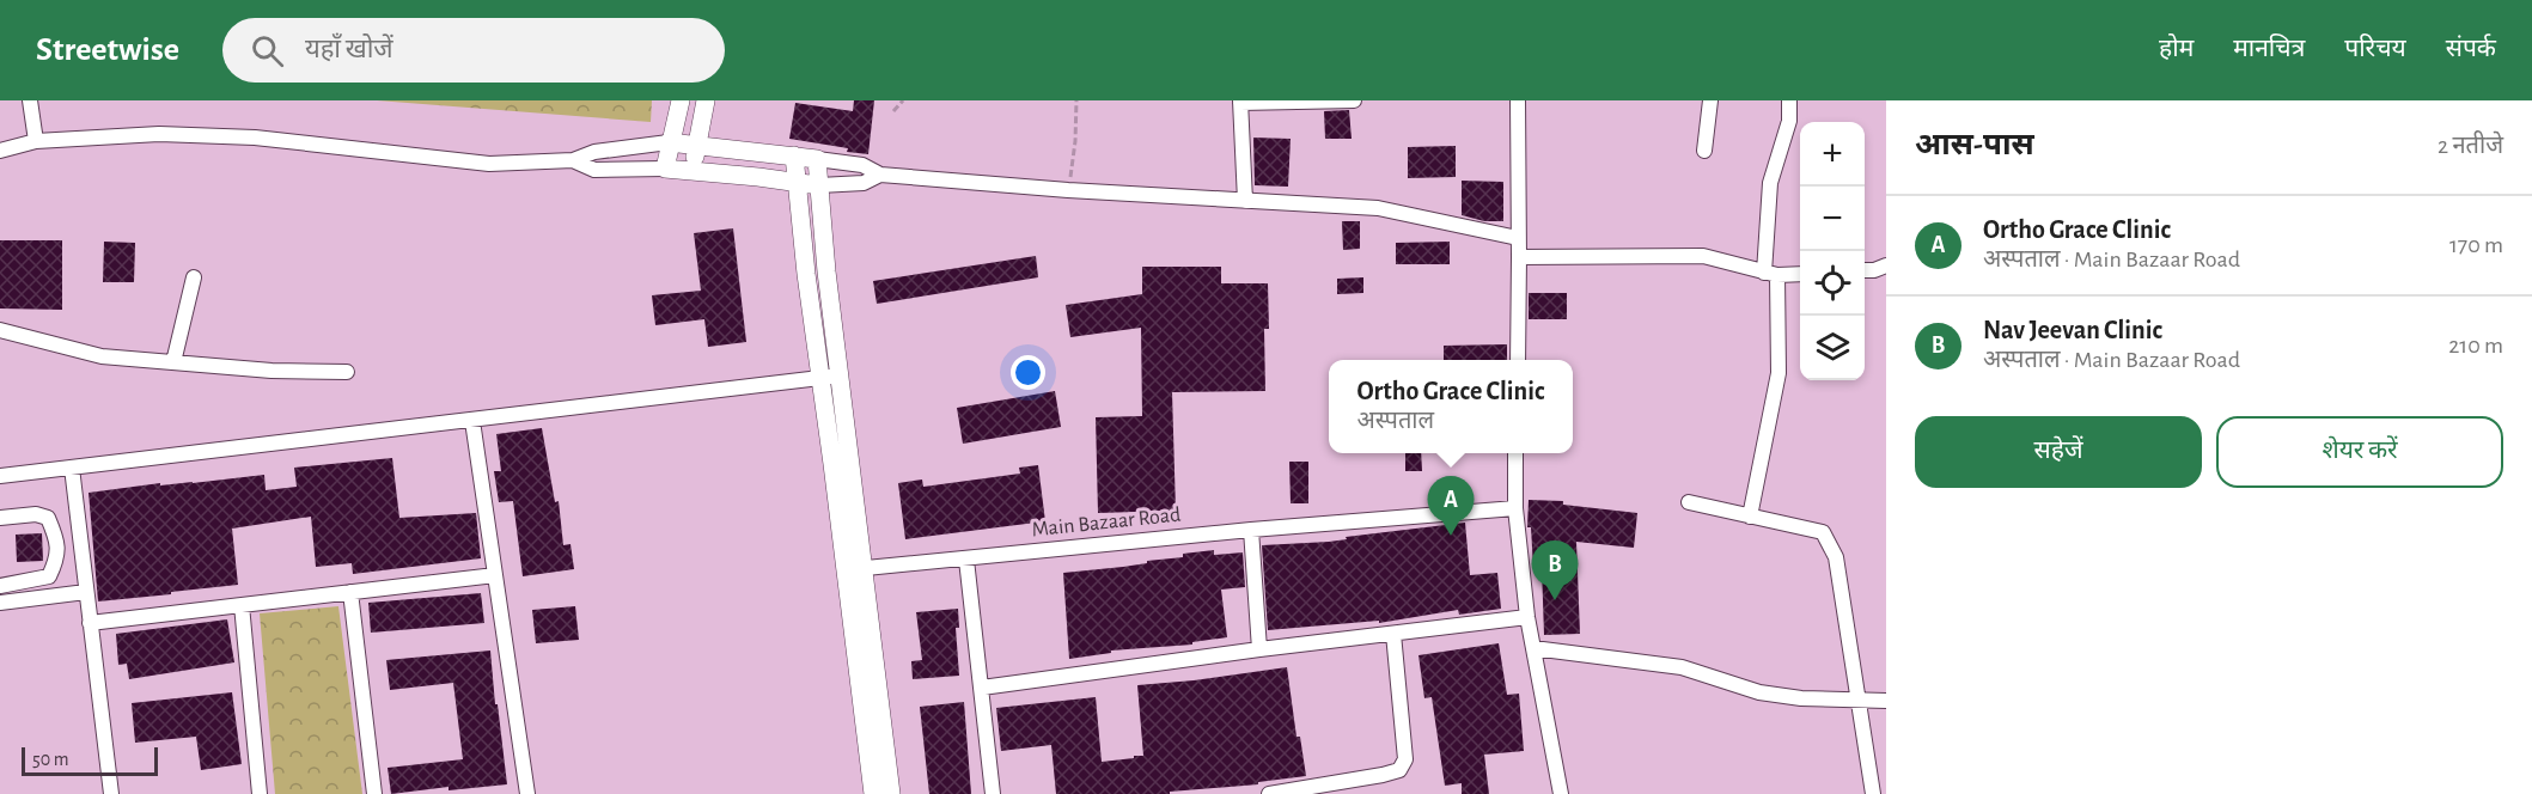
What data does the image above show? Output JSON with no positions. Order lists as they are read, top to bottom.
{
  "streets": {
    "street": ["Main Bazaar Road"]
  },
  "scale_bar": "50 m",
  "page": {
    "header": "Streetwise",
    "search": "यहाँ खोजें",
    "nav": [
      "होम",
      "मानचित्र",
      "परिचय",
      "संपर्क"
    ],
    "heading": ["आस-पास", "2 नतीजे"],
    "map_buttons": ["+", "−"],
    "list": [
      {
        "mark": "A",
        "name": "Ortho Grace Clinic",
        "note": "अस्पताल · Main Bazaar Road",
        "value": "170 m"
      },
      {
        "mark": "B",
        "name": "Nav Jeevan Clinic",
        "note": "अस्पताल · Main Bazaar Road",
        "value": "210 m"
      }
    ],
    "popup": ["Ortho Grace Clinic", "अस्पताल"],
    "buttons": ["सहेजें", "शेयर करें"],
    "pins": ["A", "B"],
    "scale": "50 m"
  }
}
